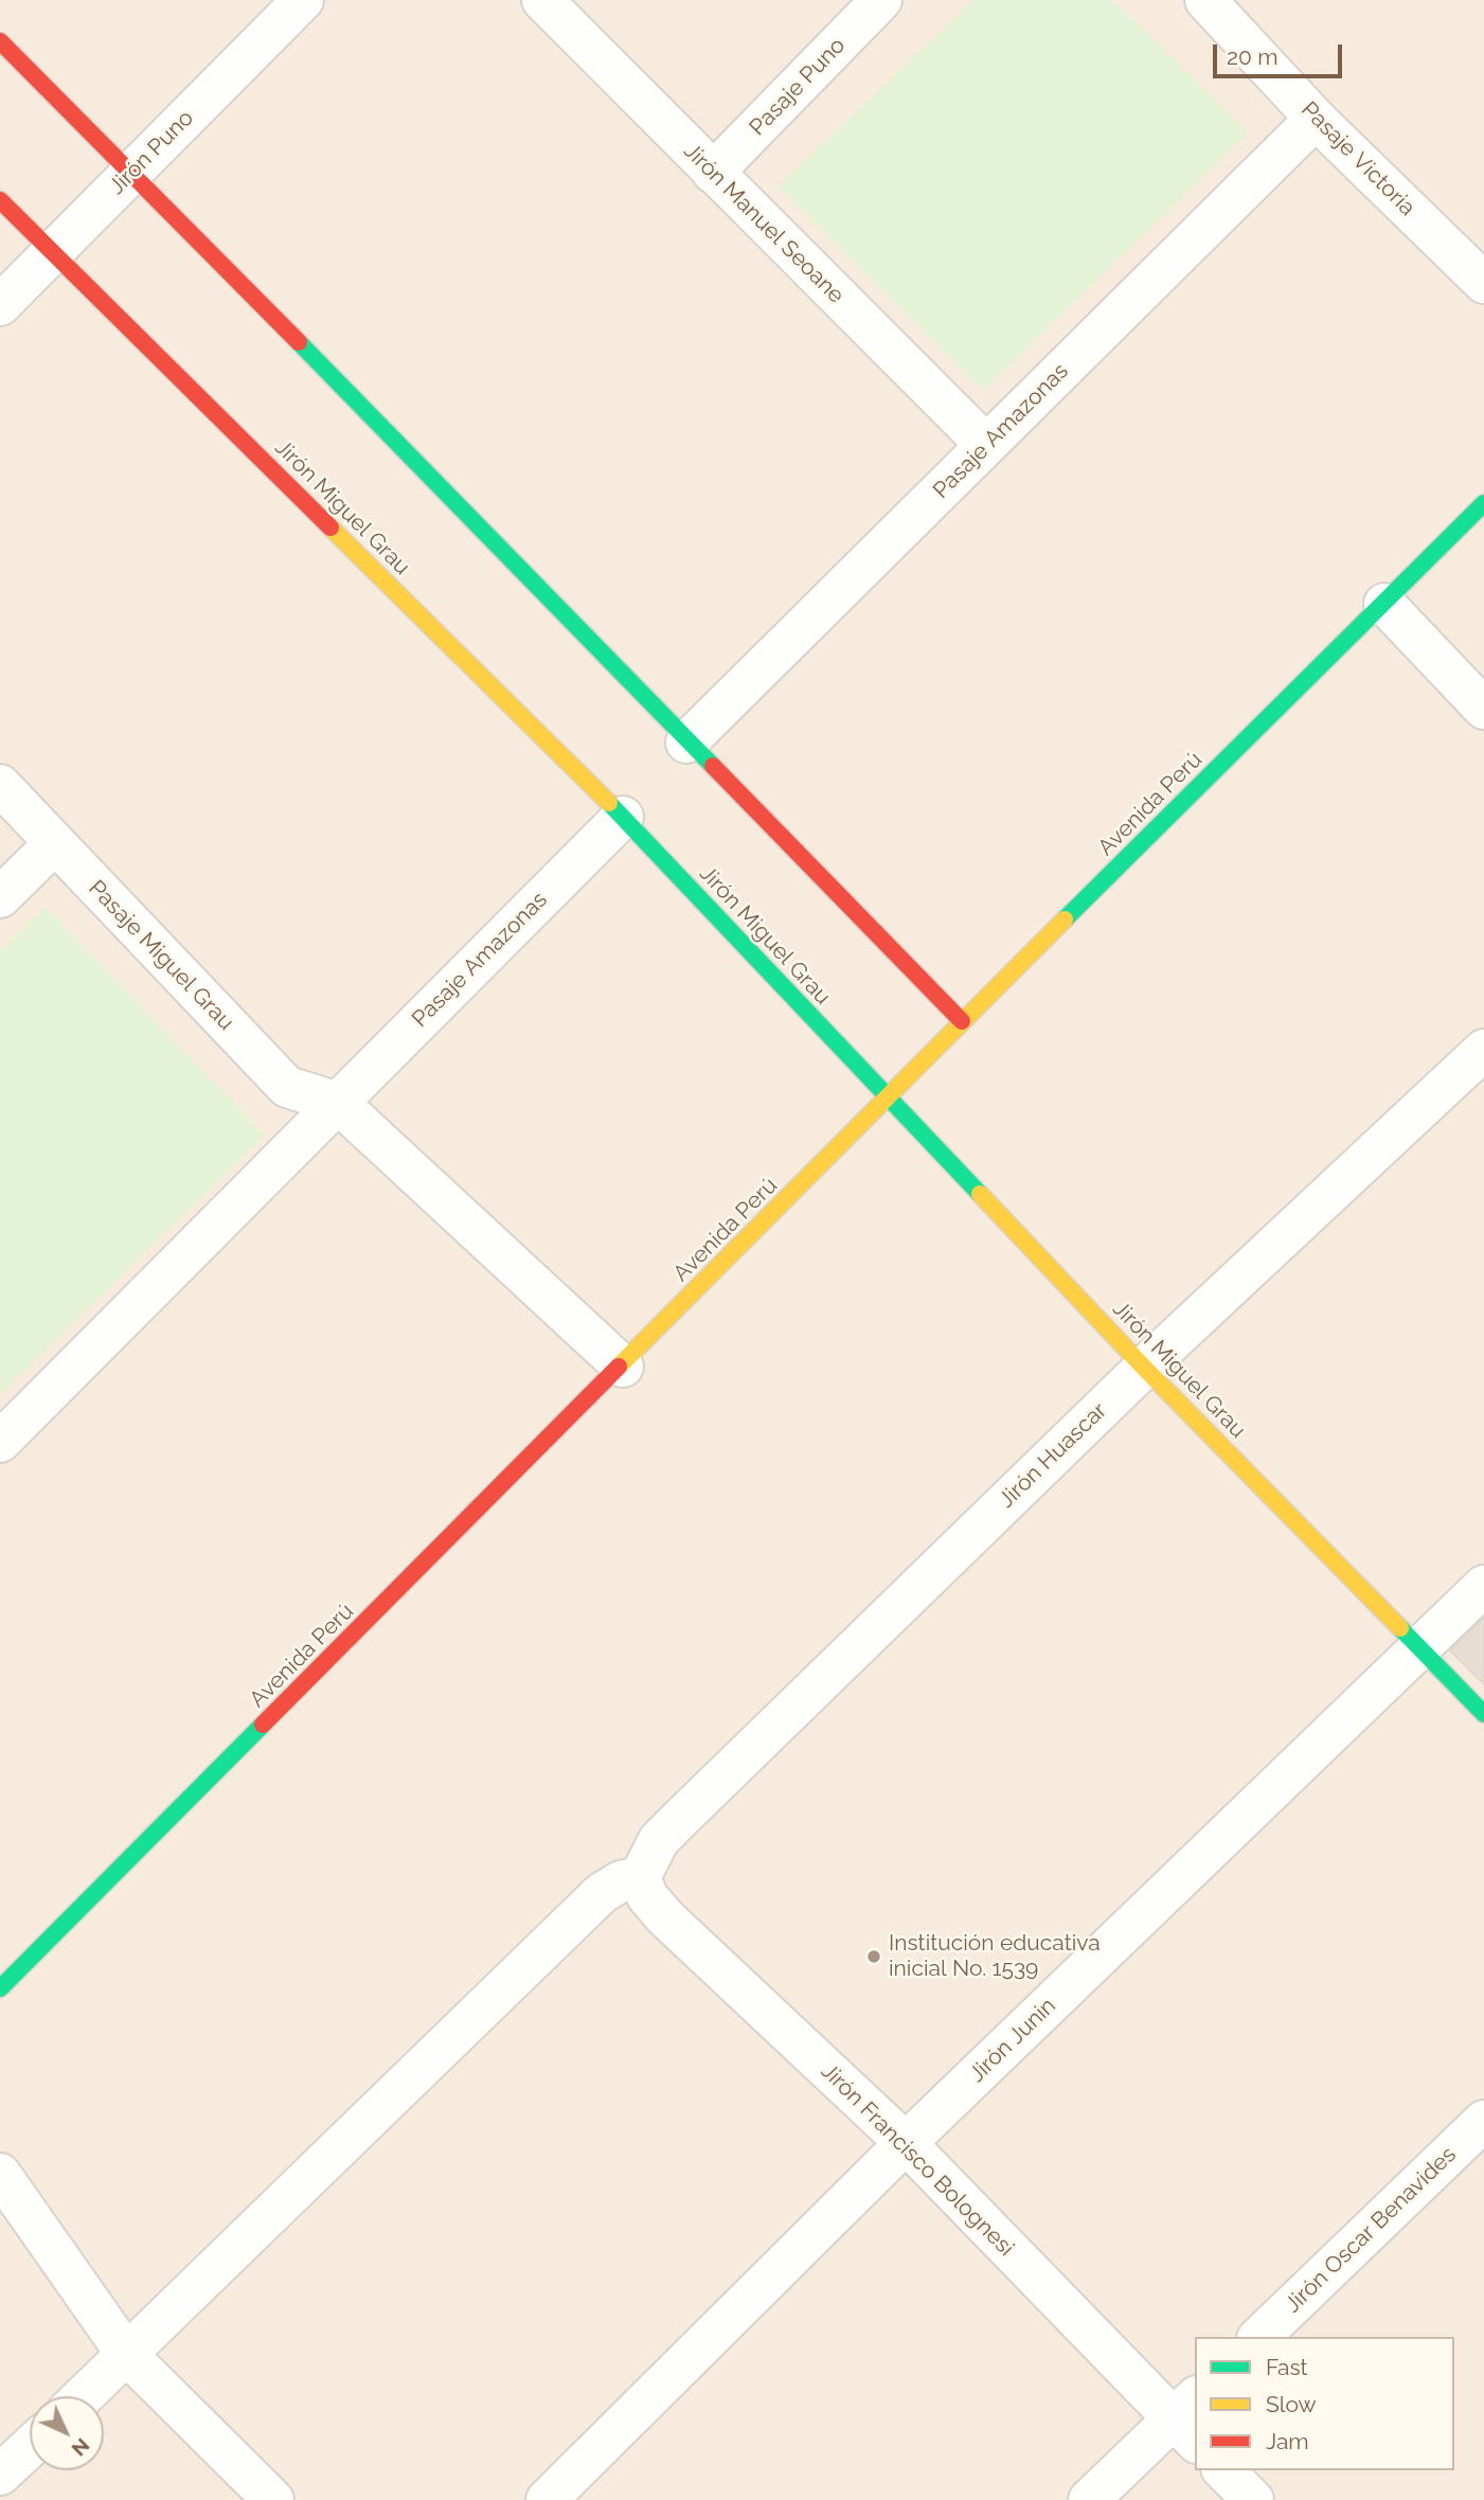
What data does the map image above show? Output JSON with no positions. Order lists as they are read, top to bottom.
{
  "streets": {
    "main road": ["Jirón Miguel Grau", "Avenida Perú"],
    "street": [
      "Pasaje Puno",
      "Jirón Puno",
      "Pasaje Victoria",
      "Jirón Manuel Seoane",
      "Pasaje Amazonas",
      "Pasaje Miguel Grau",
      "Jirón Huascar",
      "Jirón Junin",
      "Jirón Francisco Bolognesi",
      "Jirón Oscar Benavides"
    ]
  },
  "crossings": [
    ["Pasaje Puno", "Jirón Manuel Seoane"],
    ["Jirón Puno", "Jirón Miguel Grau"],
    ["Pasaje Victoria", "Pasaje Amazonas"],
    ["Jirón Manuel Seoane", "Pasaje Amazonas"],
    ["Pasaje Amazonas", "Jirón Miguel Grau"],
    ["Pasaje Amazonas", "Pasaje Miguel Grau"],
    ["Jirón Miguel Grau", "Avenida Perú"],
    ["Jirón Miguel Grau", "Jirón Huascar"],
    ["Jirón Miguel Grau", "Jirón Junin"],
    ["Jirón Huascar", "Jirón Francisco Bolognesi"],
    ["Jirón Junin", "Jirón Francisco Bolognesi"]
  ],
  "places": ["Institución educativa inicial No. 1539"],
  "legend": ["Fast", "Slow", "Jam"],
  "scale_bar": "20 m",
  "north": "bottom right"
}
